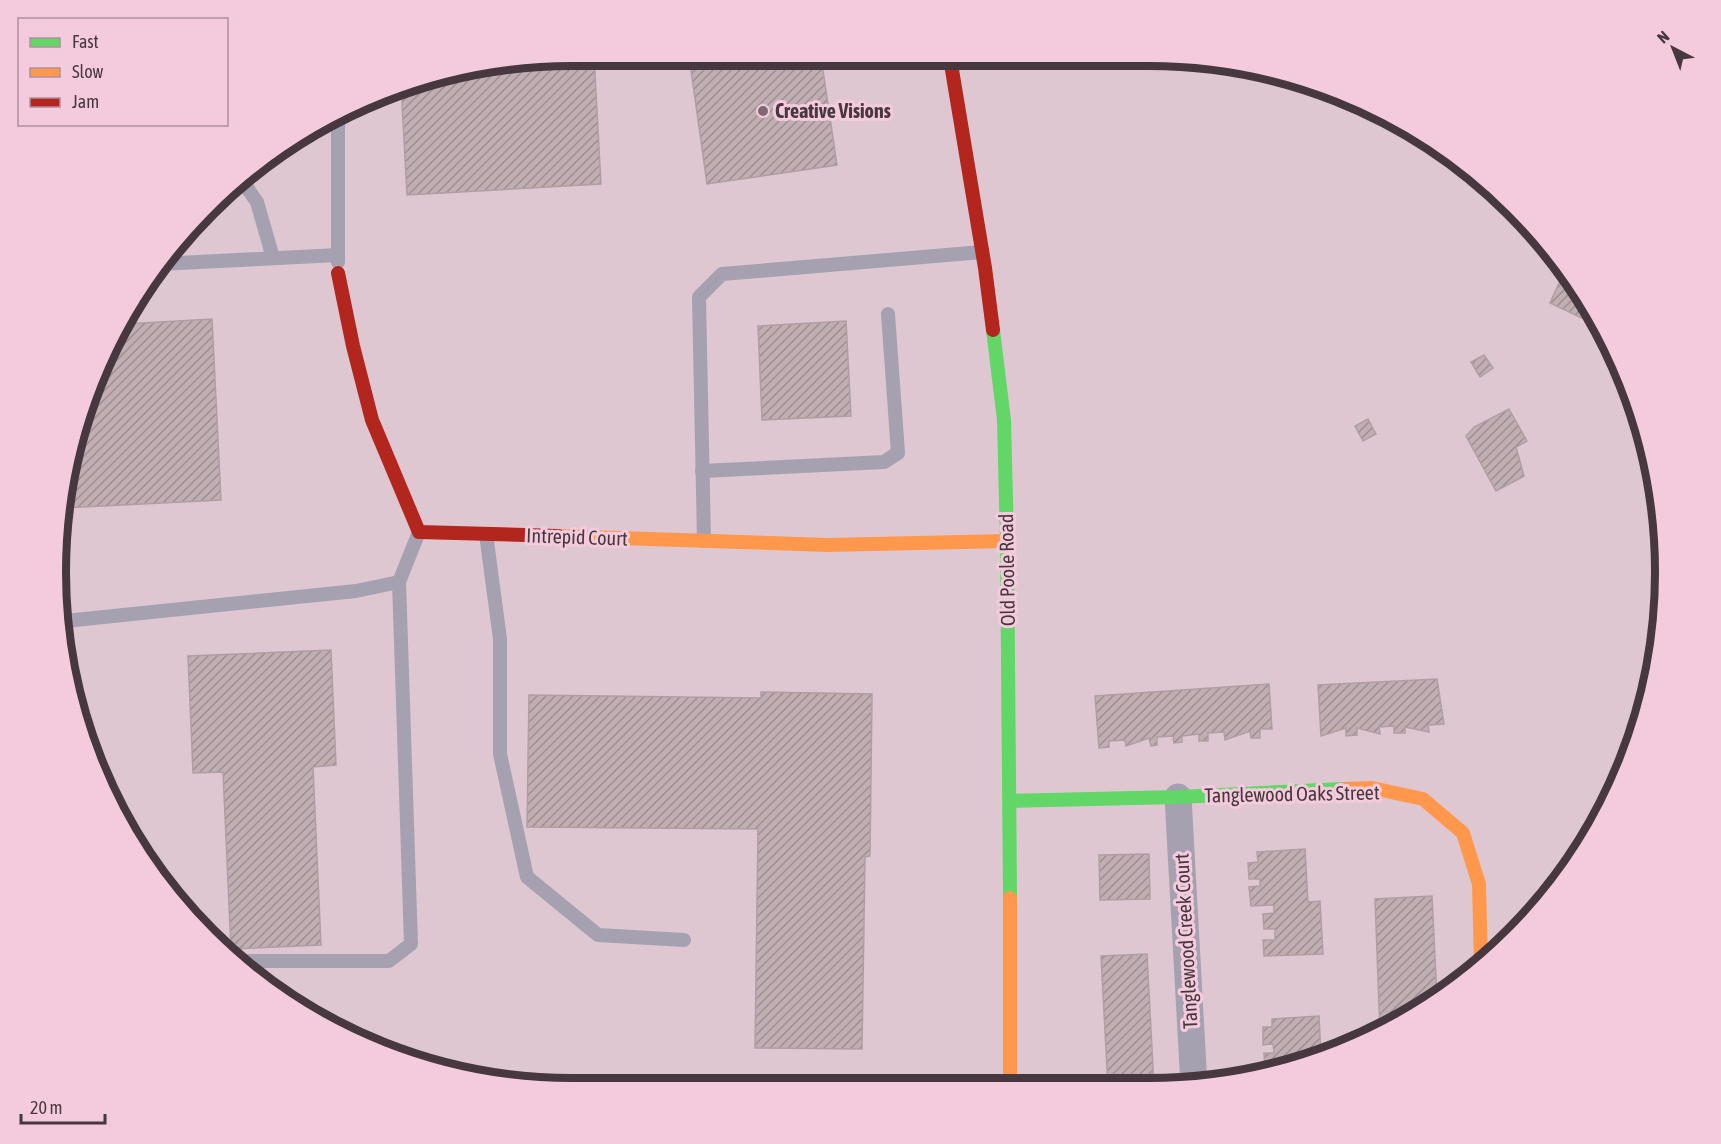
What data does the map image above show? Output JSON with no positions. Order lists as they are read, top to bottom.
{
  "streets": {
    "street": [
      "Intrepid Court",
      "Old Poole Road",
      "Tanglewood Oaks Street",
      "Tanglewood Creek Court"
    ]
  },
  "crossings": [
    ["Intrepid Court", "Old Poole Road"],
    ["Old Poole Road", "Tanglewood Oaks Street"],
    ["Tanglewood Oaks Street", "Tanglewood Creek Court"]
  ],
  "places": ["Creative Visions"],
  "legend": ["Fast", "Slow", "Jam"],
  "scale_bar": "20 m",
  "north": "top left"
}
